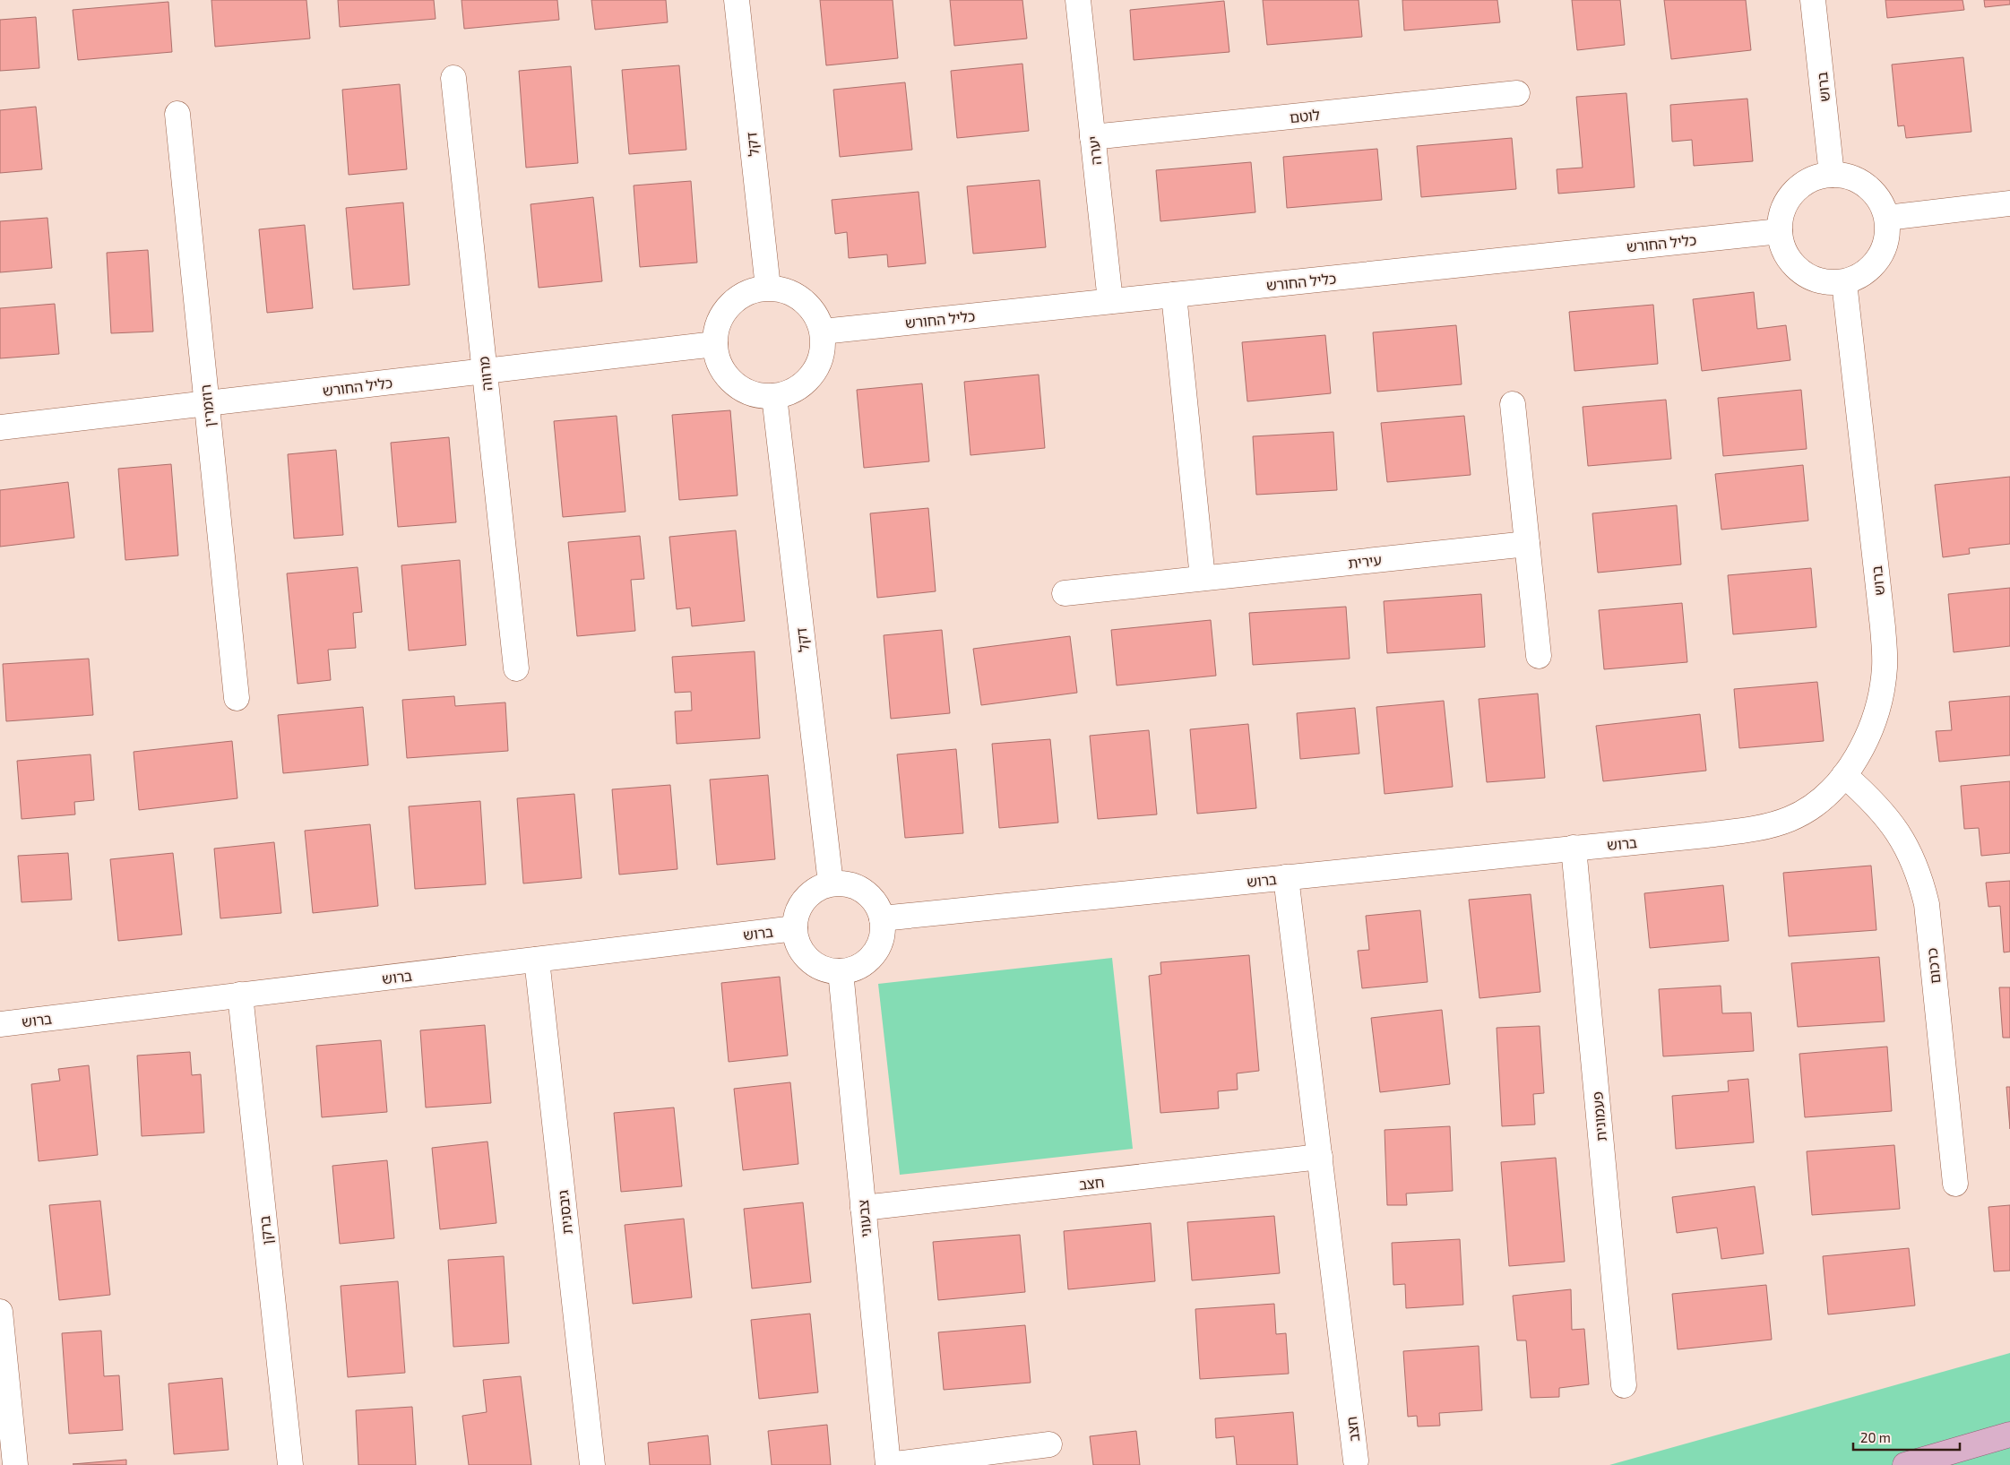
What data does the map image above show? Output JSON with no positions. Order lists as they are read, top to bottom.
{
  "streets": {
    "street": [
      "ברוש",
      "לוטם",
      "דקל",
      "יערה",
      "כליל החורש",
      "מרווה",
      "רוזמרין",
      "עירית",
      "כרכום",
      "פעמונית",
      "חצב",
      "גיבסנית",
      "צבעוני",
      "ברקן"
    ]
  },
  "crossings": [
    ["ברוש", "דקל"],
    ["ברוש", "כליל החורש"],
    ["ברוש", "כרכום"],
    ["ברוש", "פעמונית"],
    ["ברוש", "חצב"],
    ["ברוש", "גיבסנית"],
    ["ברוש", "צבעוני"],
    ["ברוש", "ברקן"],
    ["לוטם", "יערה"],
    ["דקל", "כליל החורש"],
    ["דקל", "צבעוני"],
    ["יערה", "כליל החורש"],
    ["כליל החורש", "מרווה"],
    ["כליל החורש", "רוזמרין"],
    ["חצב", "צבעוני"]
  ],
  "scale_bar": "20 m"
}
